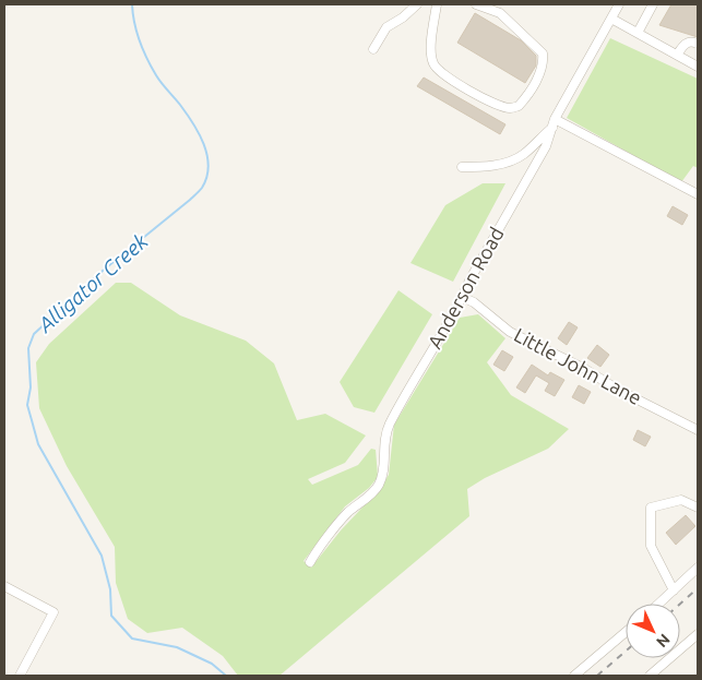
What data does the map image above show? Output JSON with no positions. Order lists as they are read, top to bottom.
{
  "streets": {
    "street": ["Anderson Road", "Little John Lane"]
  },
  "crossings": [
    ["Anderson Road", "Little John Lane"]
  ],
  "water": ["Alligator Creek"],
  "north": "bottom right"
}
